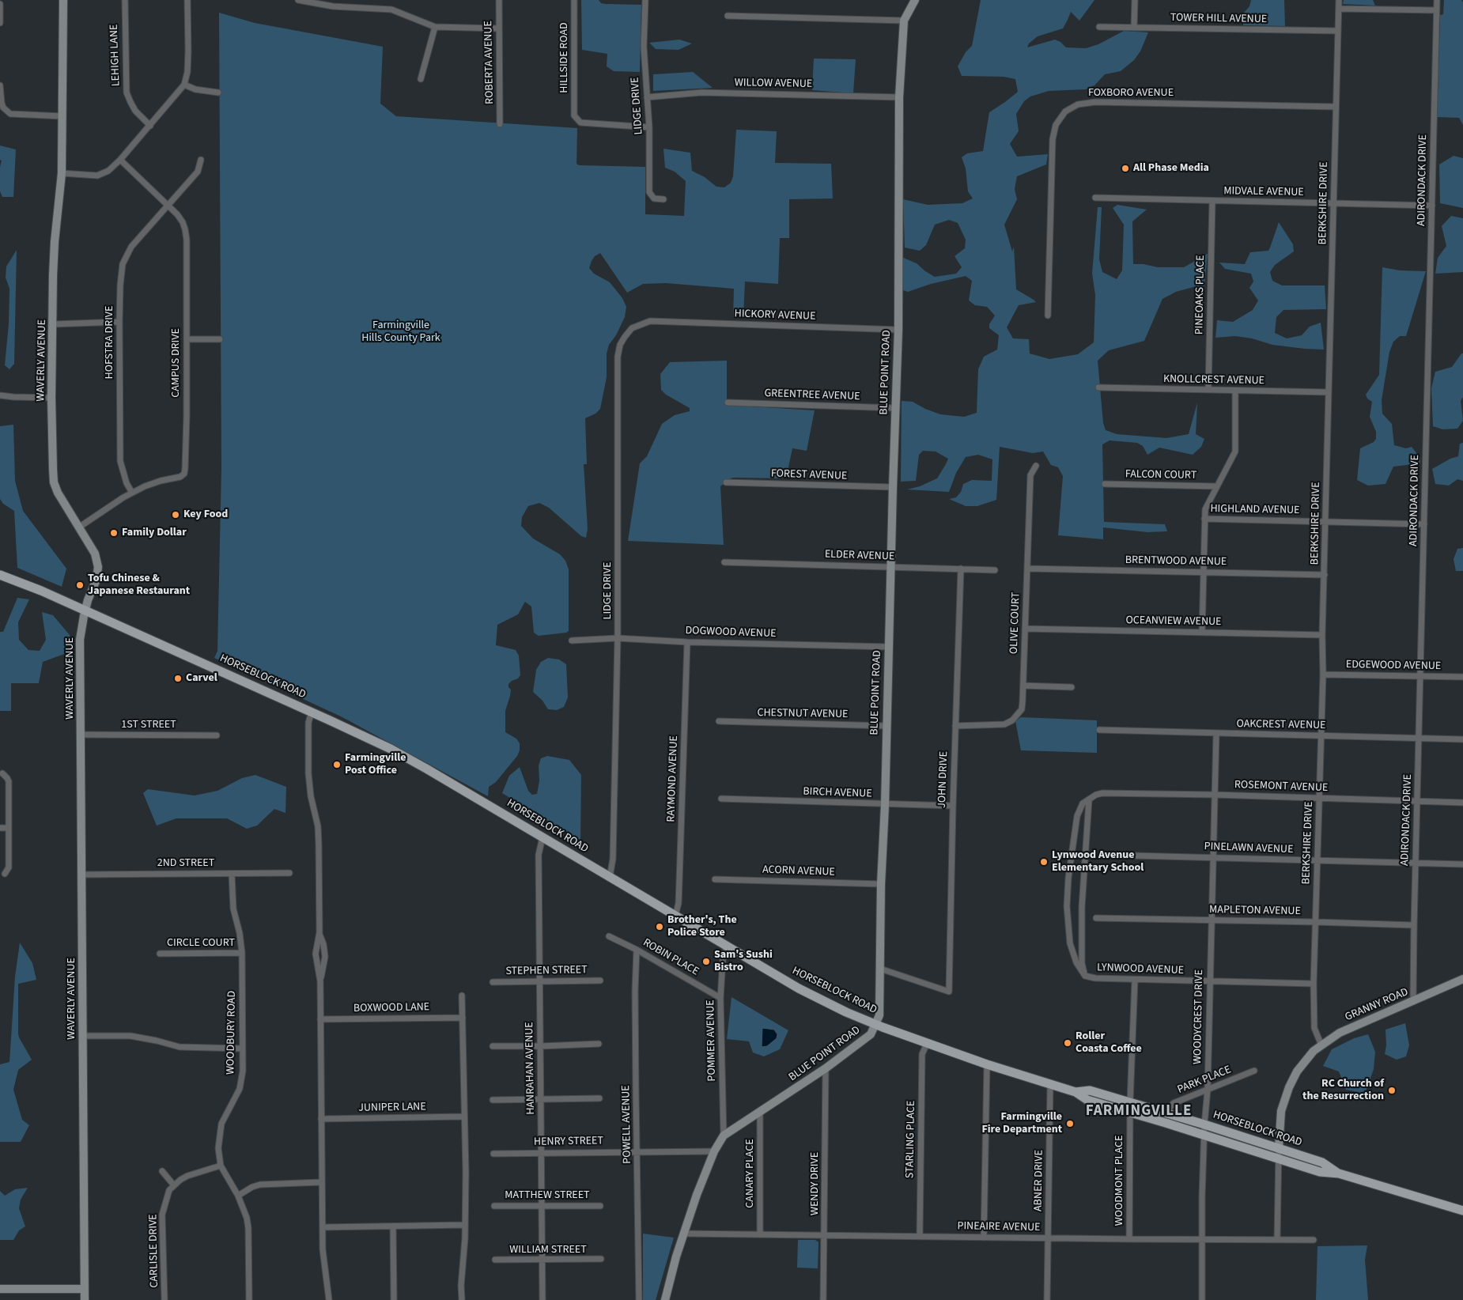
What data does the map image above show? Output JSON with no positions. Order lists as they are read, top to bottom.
{
  "streets": {
    "main road": ["HORSEBLOCK ROAD"],
    "street": [
      "TOWER HILL AVENUE",
      "LEHIGH LANE",
      "HILLSIDE ROAD",
      "ROBERTA AVENUE",
      "WILLOW AVENUE",
      "FOXBORO AVENUE",
      "LIDGE DRIVE",
      "ADIRONDACK DRIVE",
      "MIDVALE AVENUE",
      "BERKSHIRE DRIVE",
      "PINEOAKS PLACE",
      "HICKORY AVENUE",
      "HOFSTRA DRIVE",
      "WAVERLY AVENUE",
      "CAMPUS DRIVE",
      "BLUE POINT ROAD",
      "KNOLLCREST AVENUE",
      "GREENTREE AVENUE",
      "FOREST AVENUE",
      "FALCON COURT",
      "HIGHLAND AVENUE",
      "ELDER AVENUE",
      "BRENTWOOD AVENUE",
      "OCEANVIEW AVENUE",
      "OLIVE COURT",
      "DOGWOOD AVENUE",
      "EDGEWOOD AVENUE",
      "CHESTNUT AVENUE",
      "1ST STREET",
      "OAKCREST AVENUE",
      "RAYMOND AVENUE",
      "JOHN DRIVE",
      "ROSEMONT AVENUE",
      "BIRCH AVENUE",
      "PINELAWN AVENUE",
      "2ND STREET",
      "ACORN AVENUE",
      "MAPLETON AVENUE",
      "CIRCLE COURT",
      "ROBIN PLACE",
      "LYNWOOD AVENUE",
      "STEPHEN STREET",
      "GRANNY ROAD",
      "BOXWOOD LANE",
      "WOODYCREST DRIVE",
      "WOODBURY ROAD",
      "POMMER AVENUE",
      "HANRAHAN AVENUE",
      "PARK PLACE",
      "JUNIPER LANE",
      "POWELL AVENUE",
      "STARLING PLACE",
      "HENRY STREET",
      "CANARY PLACE",
      "ABNER DRIVE",
      "WOODMONT PLACE",
      "WENDY DRIVE",
      "MATTHEW STREET",
      "PINEAIRE AVENUE",
      "WILLIAM STREET",
      "CARLISLE DRIVE"
    ]
  },
  "crossings": [
    ["TOWER HILL AVENUE", "BERKSHIRE DRIVE"],
    ["HILLSIDE ROAD", "LIDGE DRIVE"],
    ["WILLOW AVENUE", "LIDGE DRIVE"],
    ["WILLOW AVENUE", "BLUE POINT ROAD"],
    ["FOXBORO AVENUE", "BERKSHIRE DRIVE"],
    ["LIDGE DRIVE", "HICKORY AVENUE"],
    ["LIDGE DRIVE", "DOGWOOD AVENUE"],
    ["LIDGE DRIVE", "HORSEBLOCK ROAD"],
    ["ADIRONDACK DRIVE", "MIDVALE AVENUE"],
    ["ADIRONDACK DRIVE", "HIGHLAND AVENUE"],
    ["ADIRONDACK DRIVE", "EDGEWOOD AVENUE"],
    ["ADIRONDACK DRIVE", "OAKCREST AVENUE"],
    ["ADIRONDACK DRIVE", "ROSEMONT AVENUE"],
    ["ADIRONDACK DRIVE", "PINELAWN AVENUE"],
    ["ADIRONDACK DRIVE", "MAPLETON AVENUE"],
    ["ADIRONDACK DRIVE", "GRANNY ROAD"],
    ["MIDVALE AVENUE", "BERKSHIRE DRIVE"],
    ["MIDVALE AVENUE", "PINEOAKS PLACE"],
    ["BERKSHIRE DRIVE", "KNOLLCREST AVENUE"],
    ["BERKSHIRE DRIVE", "HIGHLAND AVENUE"],
    ["BERKSHIRE DRIVE", "BRENTWOOD AVENUE"],
    ["BERKSHIRE DRIVE", "OCEANVIEW AVENUE"],
    ["BERKSHIRE DRIVE", "EDGEWOOD AVENUE"],
    ["BERKSHIRE DRIVE", "OAKCREST AVENUE"],
    ["BERKSHIRE DRIVE", "ROSEMONT AVENUE"],
    ["BERKSHIRE DRIVE", "PINELAWN AVENUE"],
    ["BERKSHIRE DRIVE", "MAPLETON AVENUE"],
    ["BERKSHIRE DRIVE", "LYNWOOD AVENUE"],
    ["BERKSHIRE DRIVE", "GRANNY ROAD"],
    ["PINEOAKS PLACE", "KNOLLCREST AVENUE"],
    ["HICKORY AVENUE", "BLUE POINT ROAD"],
    ["HOFSTRA DRIVE", "CAMPUS DRIVE"],
    ["WAVERLY AVENUE", "CAMPUS DRIVE"],
    ["WAVERLY AVENUE", "HORSEBLOCK ROAD"],
    ["WAVERLY AVENUE", "1ST STREET"],
    ["WAVERLY AVENUE", "2ND STREET"],
    ["BLUE POINT ROAD", "GREENTREE AVENUE"],
    ["BLUE POINT ROAD", "FOREST AVENUE"],
    ["BLUE POINT ROAD", "ELDER AVENUE"],
    ["BLUE POINT ROAD", "DOGWOOD AVENUE"],
    ["BLUE POINT ROAD", "HORSEBLOCK ROAD"],
    ["BLUE POINT ROAD", "CHESTNUT AVENUE"],
    ["BLUE POINT ROAD", "JOHN DRIVE"],
    ["BLUE POINT ROAD", "BIRCH AVENUE"],
    ["BLUE POINT ROAD", "ACORN AVENUE"],
    ["BLUE POINT ROAD", "POMMER AVENUE"],
    ["BLUE POINT ROAD", "HENRY STREET"],
    ["BLUE POINT ROAD", "CANARY PLACE"],
    ["BLUE POINT ROAD", "WENDY DRIVE"],
    ["BLUE POINT ROAD", "PINEAIRE AVENUE"],
    ["ELDER AVENUE", "JOHN DRIVE"],
    ["BRENTWOOD AVENUE", "OLIVE COURT"],
    ["OCEANVIEW AVENUE", "OLIVE COURT"],
    ["OLIVE COURT", "JOHN DRIVE"],
    ["DOGWOOD AVENUE", "RAYMOND AVENUE"],
    ["HORSEBLOCK ROAD", "RAYMOND AVENUE"],
    ["HORSEBLOCK ROAD", "GRANNY ROAD"],
    ["HORSEBLOCK ROAD", "WOODYCREST DRIVE"],
    ["HORSEBLOCK ROAD", "POMMER AVENUE"],
    ["HORSEBLOCK ROAD", "HANRAHAN AVENUE"],
    ["HORSEBLOCK ROAD", "PARK PLACE"],
    ["HORSEBLOCK ROAD", "STARLING PLACE"],
    ["HORSEBLOCK ROAD", "ABNER DRIVE"],
    ["HORSEBLOCK ROAD", "WOODMONT PLACE"],
    ["OAKCREST AVENUE", "WOODYCREST DRIVE"],
    ["JOHN DRIVE", "BIRCH AVENUE"],
    ["ROSEMONT AVENUE", "LYNWOOD AVENUE"],
    ["ROSEMONT AVENUE", "WOODYCREST DRIVE"],
    ["PINELAWN AVENUE", "WOODYCREST DRIVE"],
    ["2ND STREET", "WOODBURY ROAD"],
    ["MAPLETON AVENUE", "WOODYCREST DRIVE"],
    ["CIRCLE COURT", "WOODBURY ROAD"],
    ["ROBIN PLACE", "POMMER AVENUE"],
    ["ROBIN PLACE", "POWELL AVENUE"],
    ["LYNWOOD AVENUE", "WOODYCREST DRIVE"],
    ["LYNWOOD AVENUE", "WOODMONT PLACE"],
    ["STEPHEN STREET", "HANRAHAN AVENUE"],
    ["WOODYCREST DRIVE", "PARK PLACE"],
    ["WOODYCREST DRIVE", "PINEAIRE AVENUE"],
    ["HANRAHAN AVENUE", "HENRY STREET"],
    ["HANRAHAN AVENUE", "MATTHEW STREET"],
    ["HANRAHAN AVENUE", "WILLIAM STREET"],
    ["POWELL AVENUE", "HENRY STREET"],
    ["STARLING PLACE", "PINEAIRE AVENUE"],
    ["CANARY PLACE", "PINEAIRE AVENUE"],
    ["ABNER DRIVE", "PINEAIRE AVENUE"],
    ["WOODMONT PLACE", "PINEAIRE AVENUE"],
    ["WENDY DRIVE", "PINEAIRE AVENUE"]
  ],
  "districts": ["FARMINGVILLE"],
  "parks": ["Farmingville Hills County Park"],
  "places": [
    "All Phase Media",
    "Key Food",
    "Family Dollar",
    "Tofu Chinese & Japanese Restaurant",
    "Carvel",
    "Farmingville Post Office",
    "Lynwood Avenue Elementary School",
    "Brother's, The Police Store",
    "Sam's Sushi Bistro",
    "Roller Coasta Coffee",
    "RC Church of the Resurrection",
    "Farmingville Fire Department"
  ]
}
